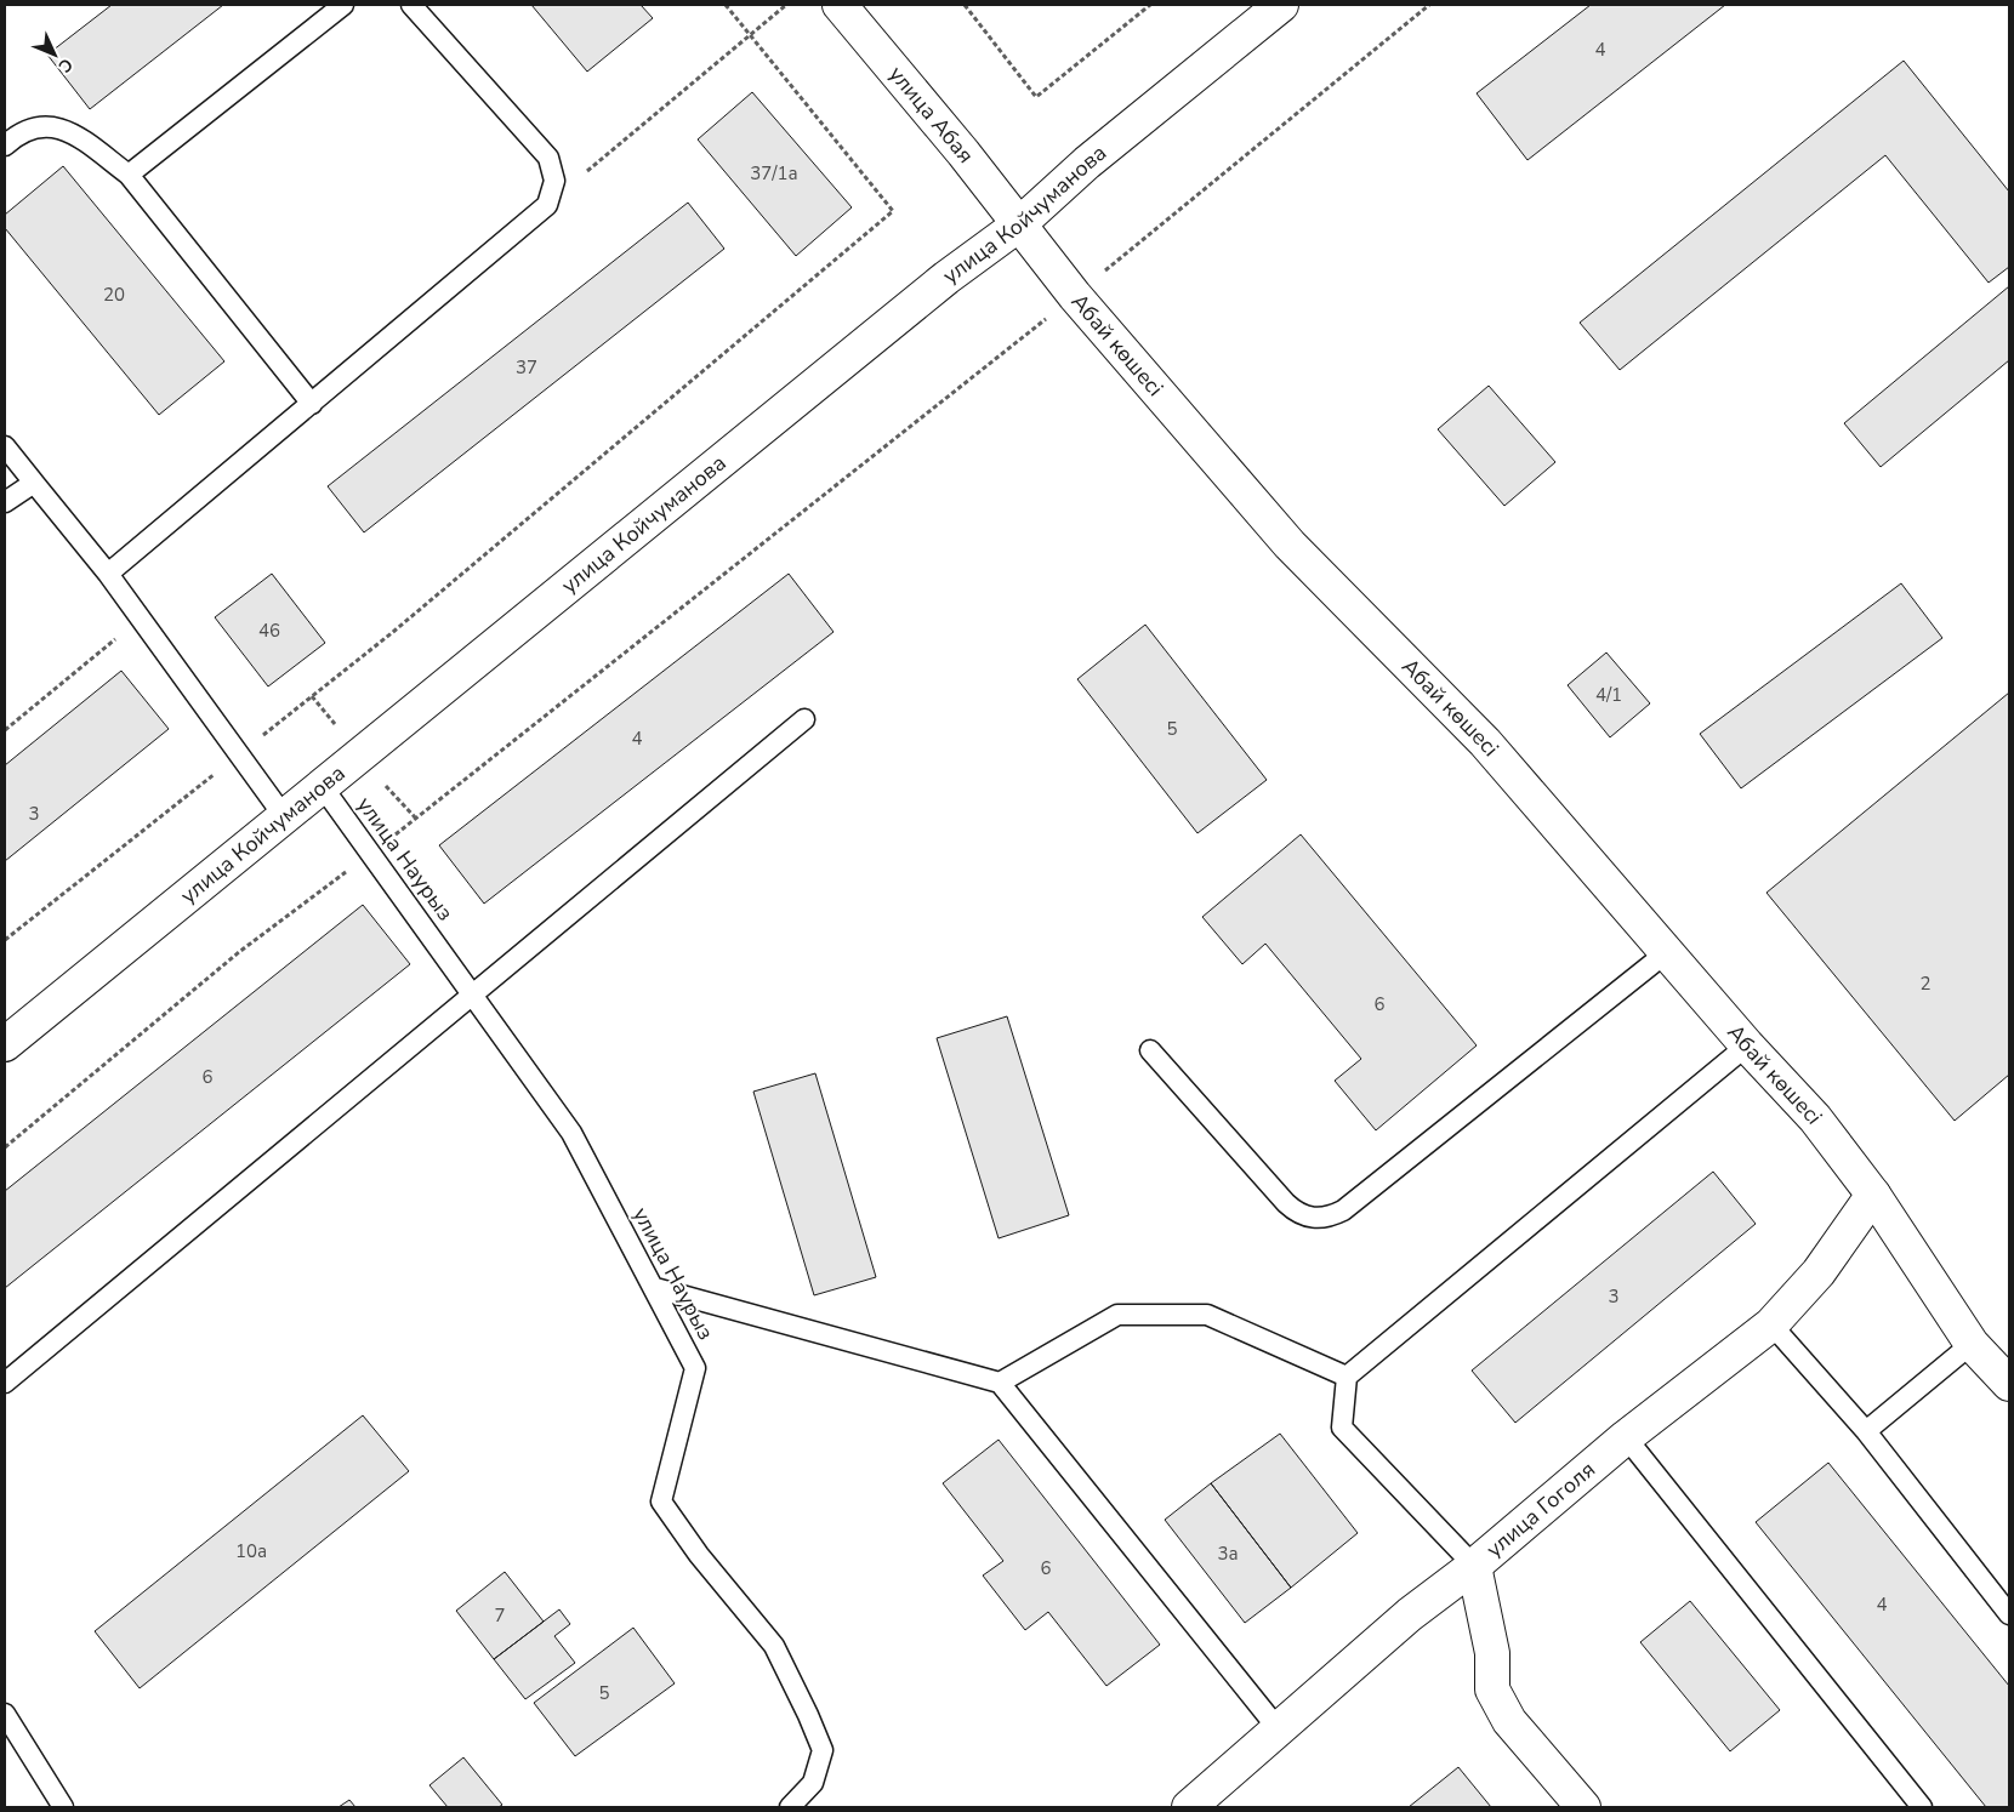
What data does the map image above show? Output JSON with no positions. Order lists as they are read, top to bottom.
{
  "streets": {
    "street": [
      "улица Абая",
      "улица Койчуманова",
      "Абай көшесі",
      "улица Гоголя"
    ],
    "lane": ["улица Наурыз"]
  },
  "crossings": [
    ["улица Абая", "улица Койчуманова"],
    ["улица Абая", "Абай көшесі"],
    ["улица Койчуманова", "Абай көшесі"],
    ["улица Койчуманова", "улица Наурыз"],
    ["Абай көшесі", "улица Гоголя"]
  ],
  "house_numbers": [
    "4",
    "37/1а",
    "20",
    "37",
    "46",
    "4/1",
    "5",
    "4",
    "3",
    "2",
    "6",
    "6",
    "3",
    "10а",
    "3а",
    "6",
    "4",
    "7",
    "5"
  ],
  "north": "bottom right"
}
